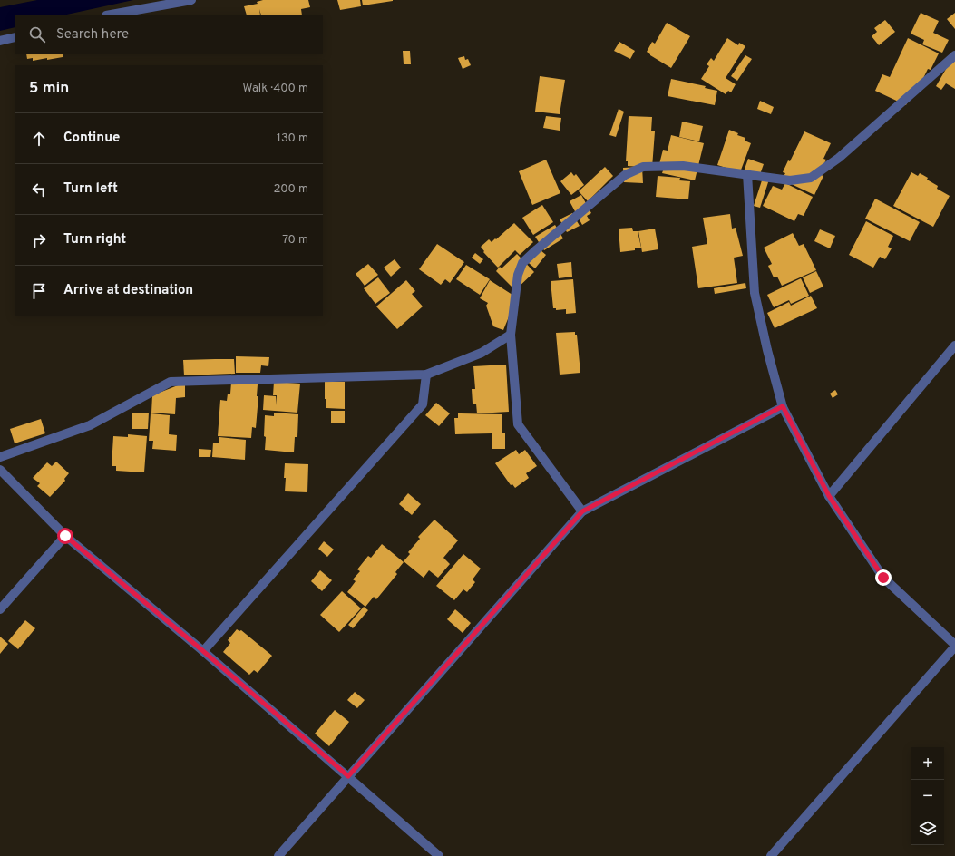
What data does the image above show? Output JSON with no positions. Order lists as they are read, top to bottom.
{
  "page": {
    "search": "Search here",
    "heading": ["5 min", "Walk · 400 m"],
    "list": [
      ["Continue", "130 m"],
      ["Turn left", "200 m"],
      ["Turn right", "70 m"],
      "Arrive at destination"
    ],
    "map_buttons": ["+", "−"]
  }
}
